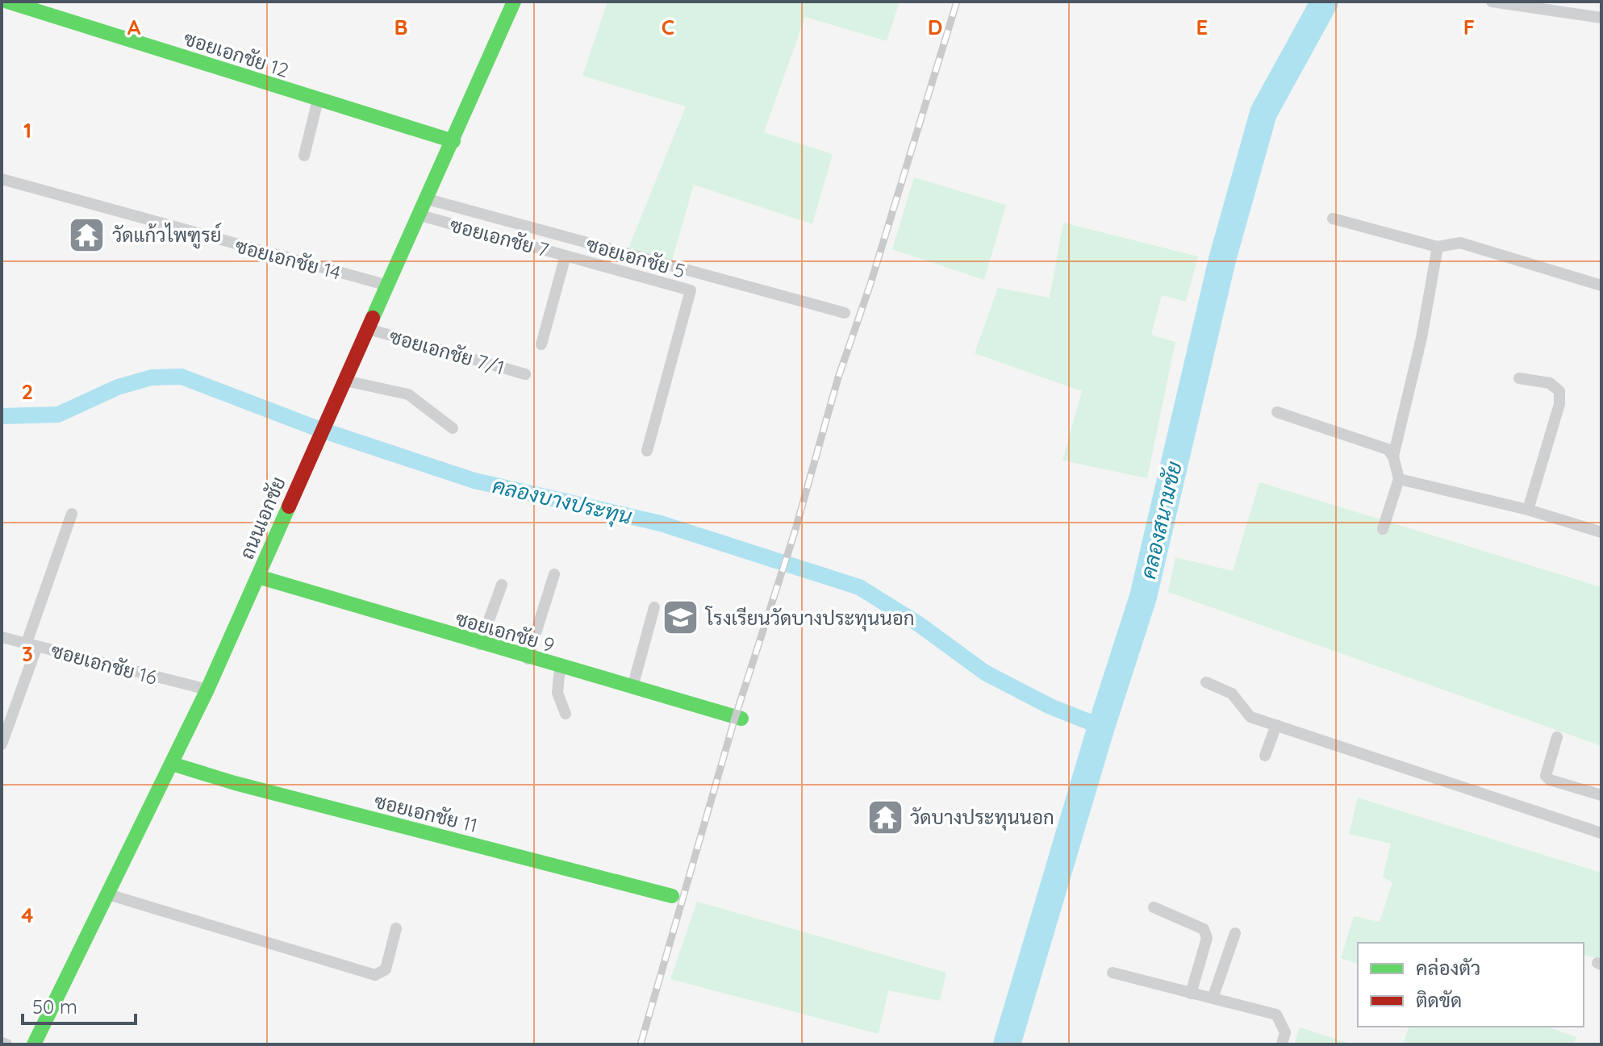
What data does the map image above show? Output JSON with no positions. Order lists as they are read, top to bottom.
{
  "streets": {
    "street": [
      "ซอยเอกชัย 12",
      "ซอยเอกชัย 7",
      "ซอยเอกชัย 5",
      "ซอยเอกชัย 14",
      "ซอยเอกชัย 7/1",
      "ถนนเอกชัย",
      "ซอยเอกชัย 9",
      "ซอยเอกชัย 16",
      "ซอยเอกชัย 11"
    ]
  },
  "crossings": [
    ["ซอยเอกชัย 12", "ถนนเอกชัย"],
    ["ซอยเอกชัย 7", "ถนนเอกชัย"],
    ["ซอยเอกชัย 5", "ถนนเอกชัย"],
    ["ซอยเอกชัย 14", "ถนนเอกชัย"],
    ["ซอยเอกชัย 7/1", "ถนนเอกชัย"],
    ["ถนนเอกชัย", "ซอยเอกชัย 9"],
    ["ถนนเอกชัย", "ซอยเอกชัย 16"],
    ["ถนนเอกชัย", "ซอยเอกชัย 11"]
  ],
  "water": ["คลองบางประทุน", "คลองสนามชัย"],
  "places": {
    "temple": ["วัดแก้วไพฑูรย์", "วัดบางประทุนนอก"],
    "school or university": ["โรงเรียนวัดบางประทุนนอก"]
  },
  "legend": ["คล่องตัว", "ติดขัด"],
  "scale_bar": "50 m",
  "grid": {
    "columns": [
      "A",
      "B",
      "C",
      "D",
      "E",
      "F"
    ],
    "rows": [
      "1",
      "2",
      "3",
      "4"
    ]
  }
}
